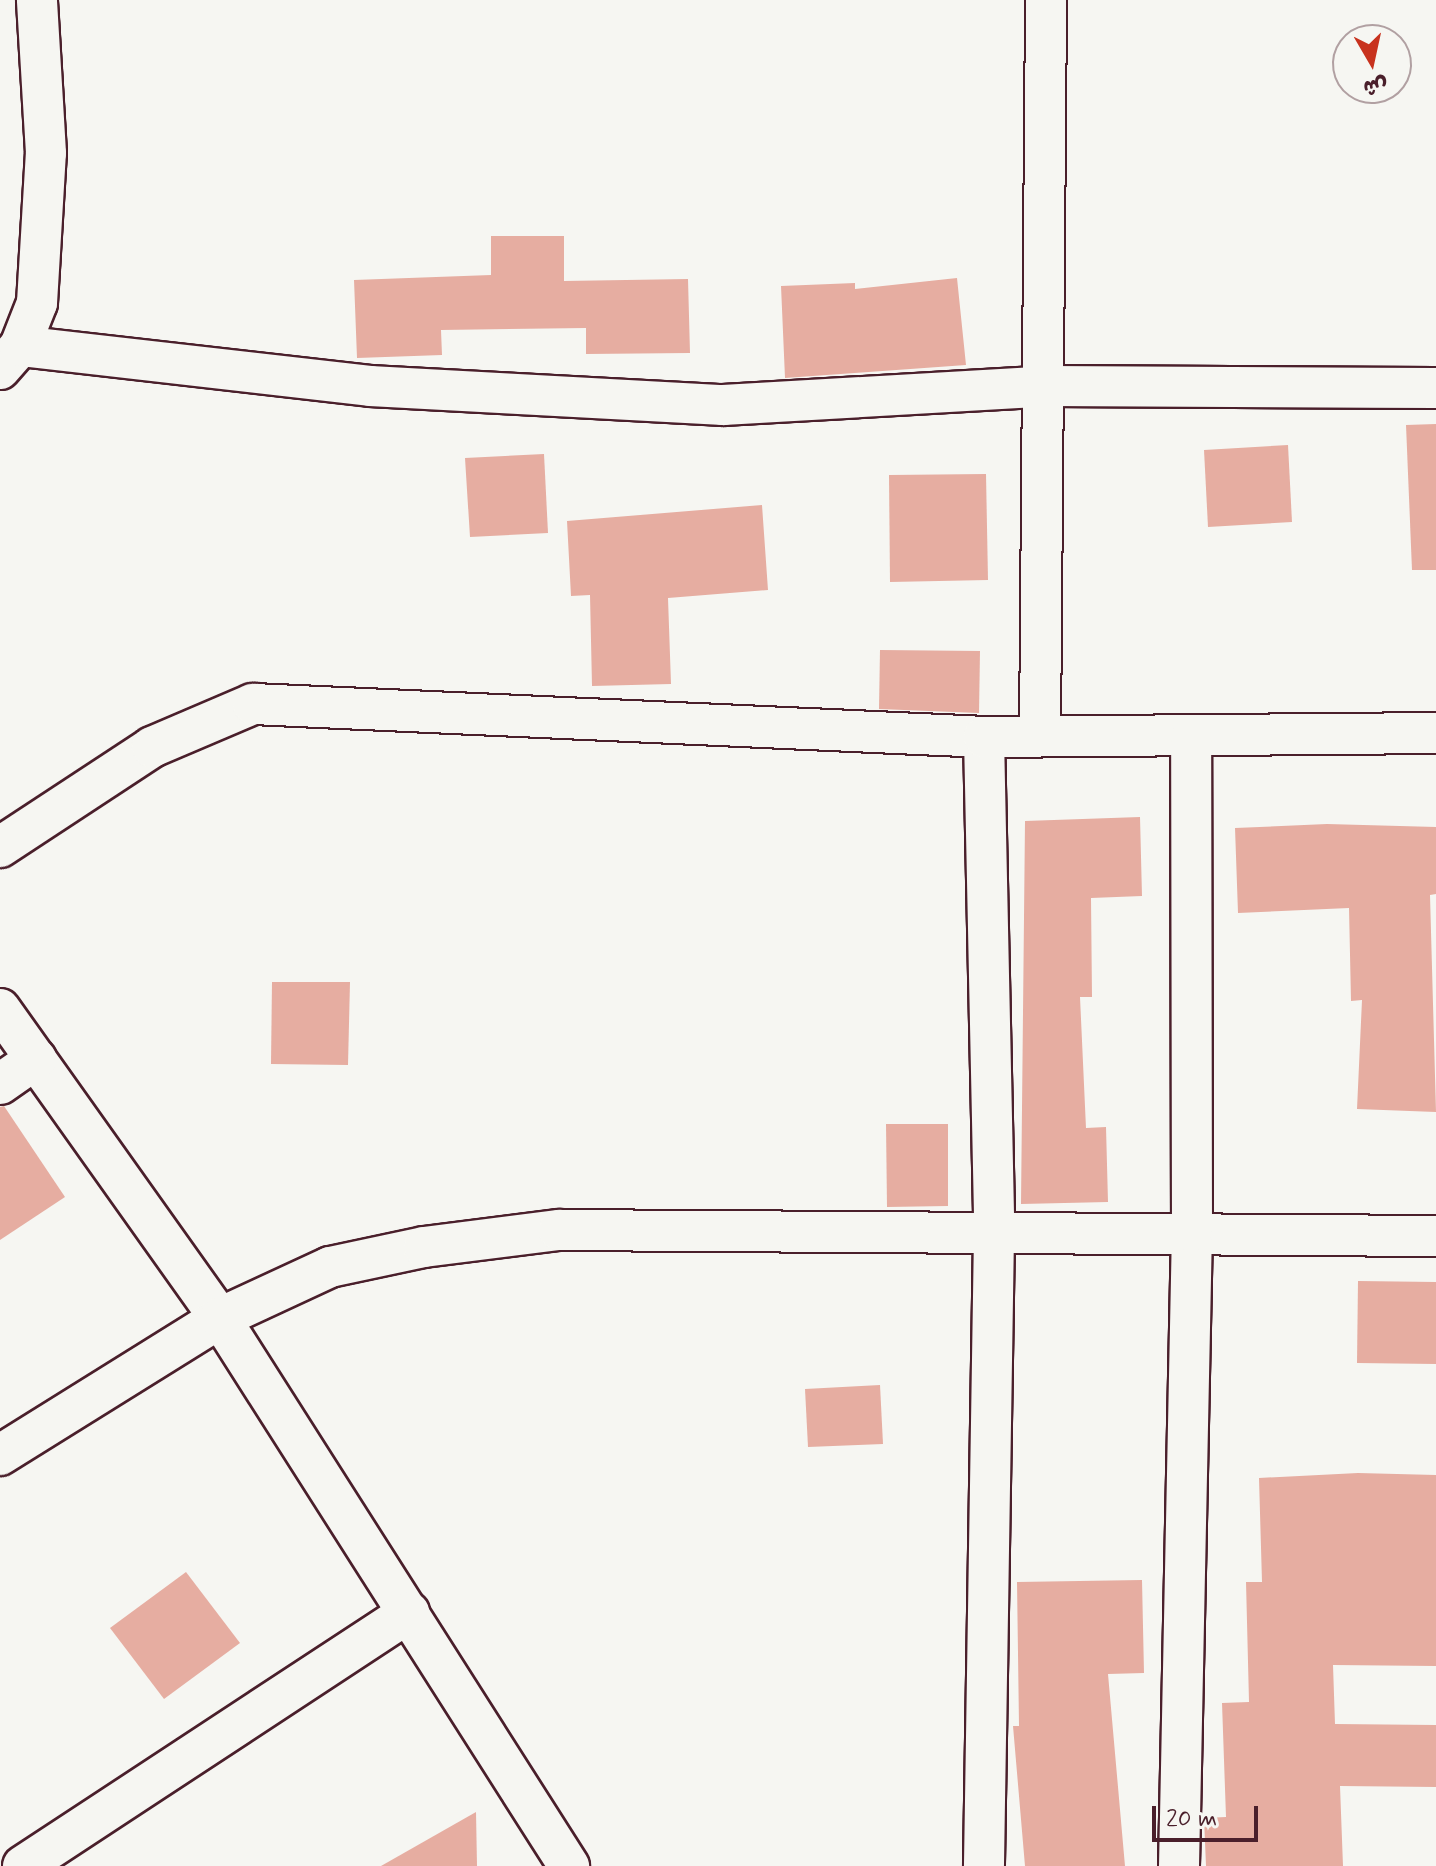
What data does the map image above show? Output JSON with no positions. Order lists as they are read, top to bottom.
{
  "scale_bar": "20 m",
  "north": "bottom"
}
